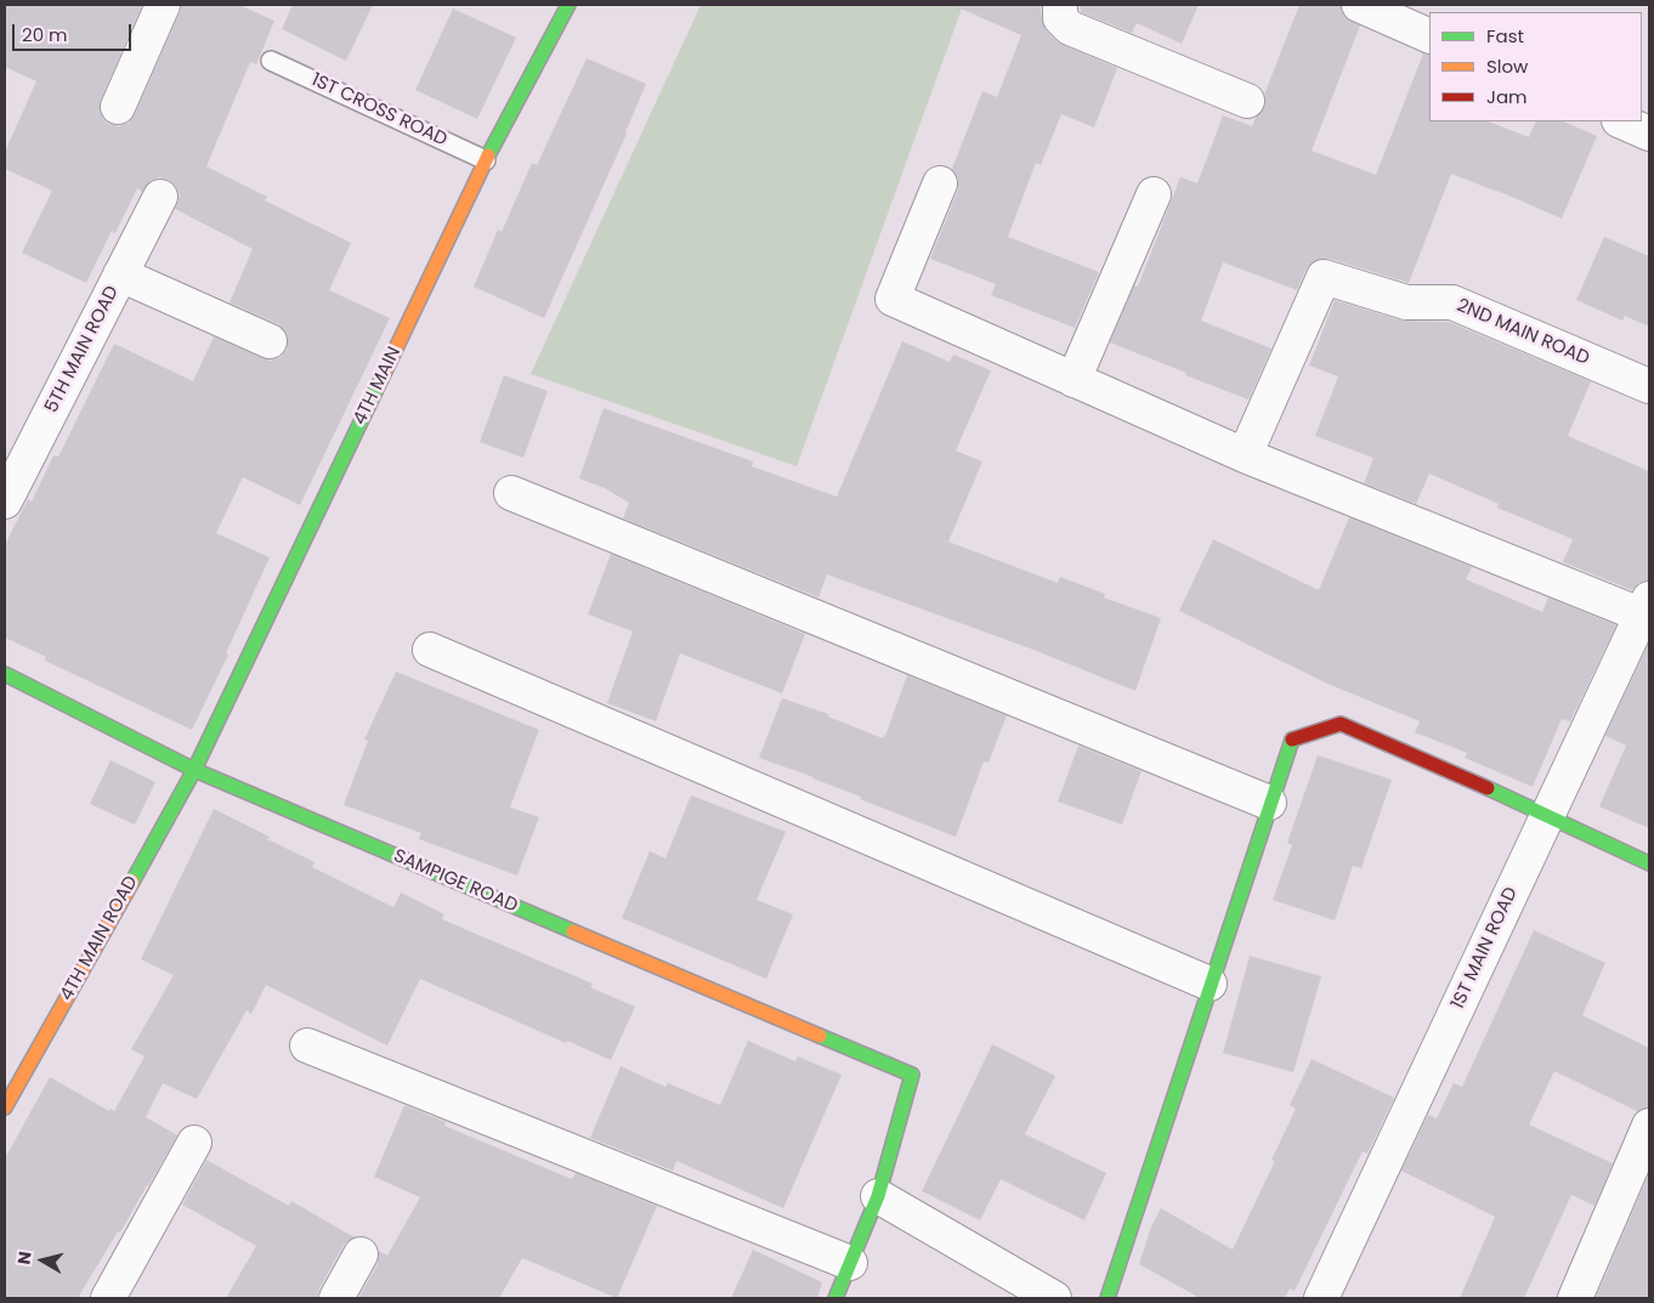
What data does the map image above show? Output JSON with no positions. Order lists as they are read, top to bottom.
{
  "streets": {
    "street": [
      "2ND MAIN ROAD",
      "5TH MAIN ROAD",
      "4TH MAIN",
      "SAMPIGE ROAD",
      "4TH MAIN ROAD",
      "1ST MAIN ROAD"
    ],
    "lane": ["1ST CROSS ROAD"]
  },
  "crossings": [
    ["1ST CROSS ROAD", "4TH MAIN"],
    ["4TH MAIN", "SAMPIGE ROAD"],
    ["4TH MAIN", "4TH MAIN ROAD"],
    ["SAMPIGE ROAD", "4TH MAIN ROAD"]
  ],
  "legend": ["Fast", "Slow", "Jam"],
  "scale_bar": "20 m",
  "north": "left"
}
